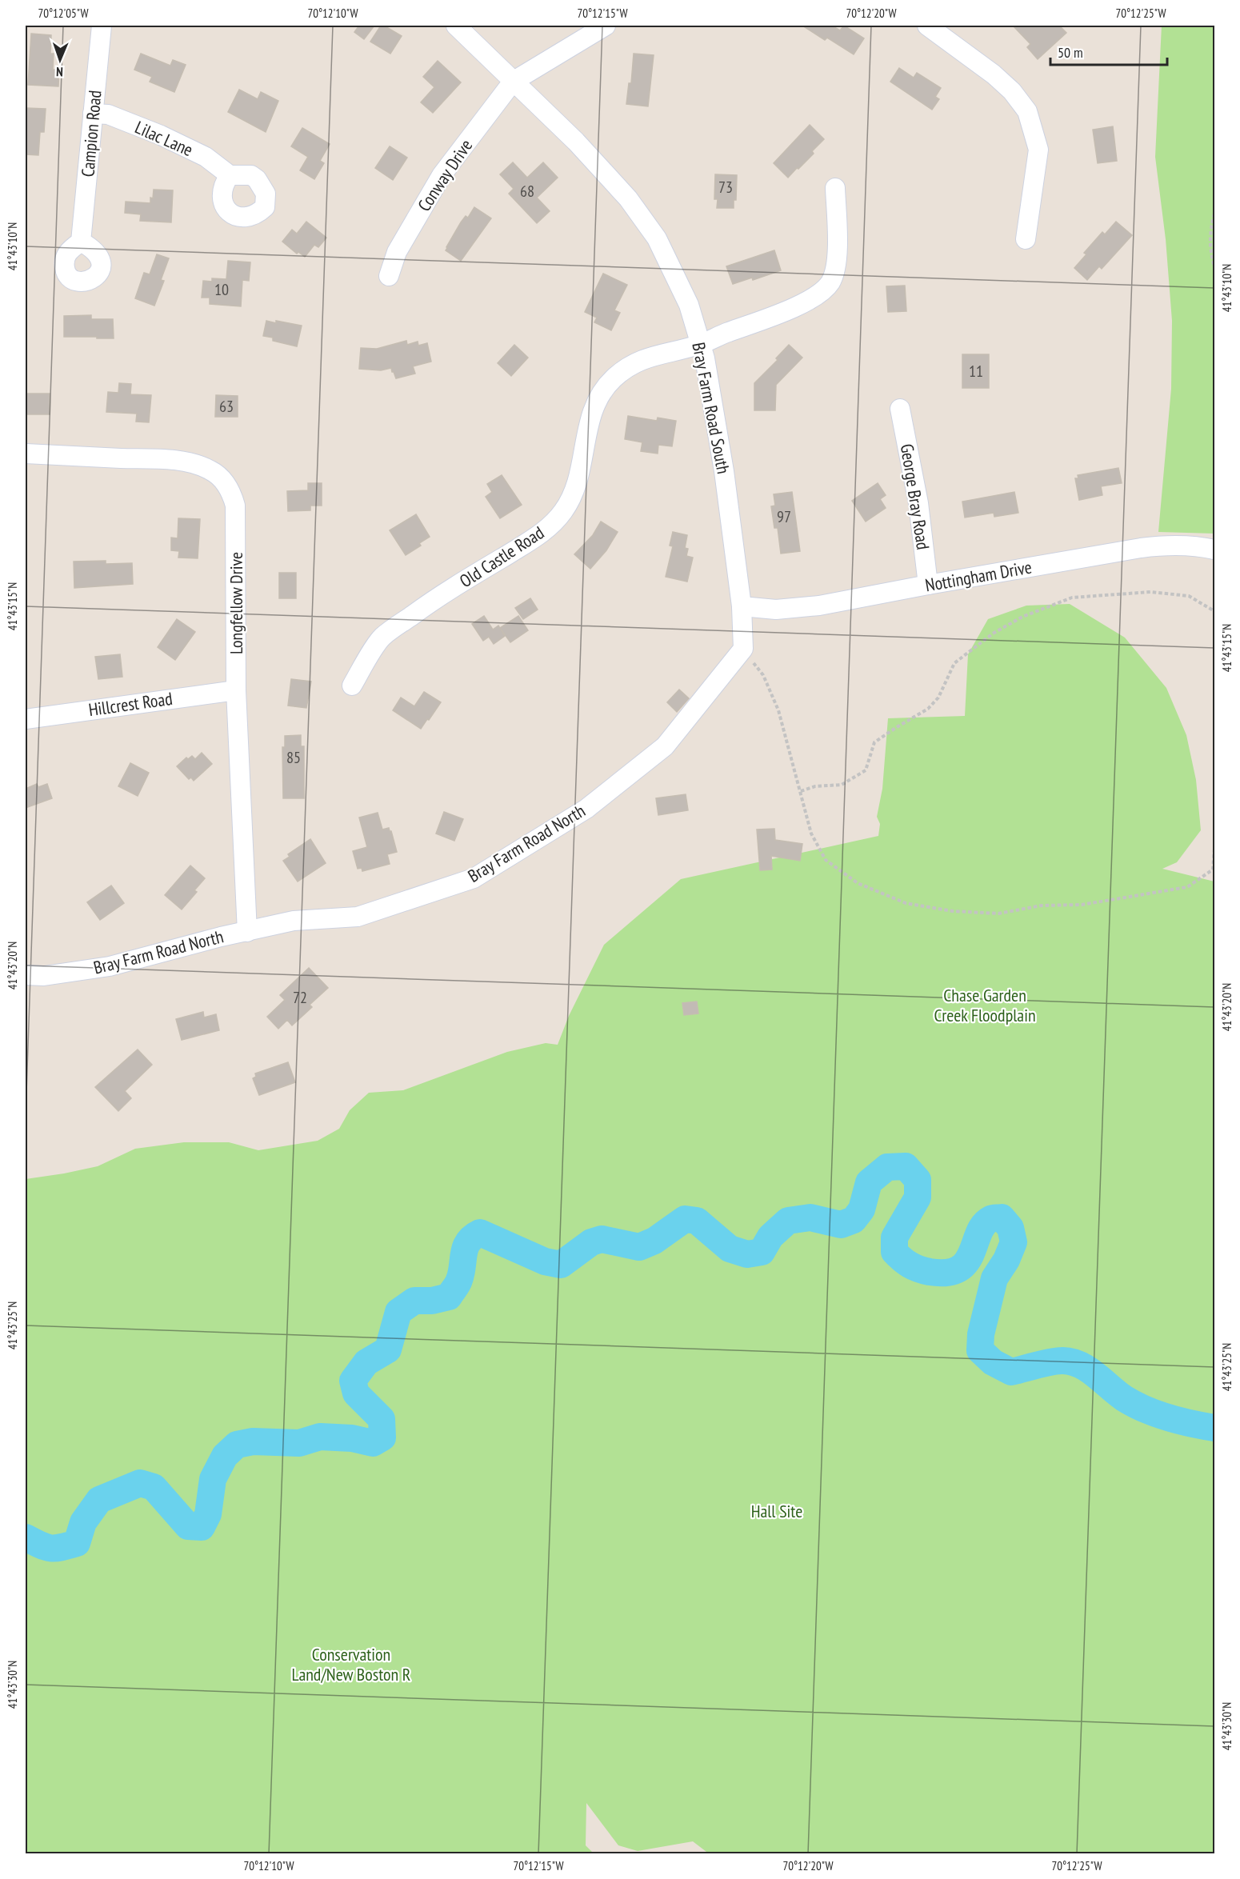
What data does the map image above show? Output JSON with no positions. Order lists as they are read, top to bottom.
{
  "streets": {
    "street": [
      "Campion Road",
      "Lilac Lane",
      "Conway Drive",
      "Bray Farm Road South",
      "George Bray Road",
      "Old Castle Road",
      "Nottingham Drive",
      "Longfellow Drive",
      "Hillcrest Road",
      "Bray Farm Road North"
    ]
  },
  "crossings": [
    ["Campion Road", "Lilac Lane"],
    ["Conway Drive", "Bray Farm Road South"],
    ["Bray Farm Road South", "Old Castle Road"],
    ["Bray Farm Road South", "Nottingham Drive"],
    ["Bray Farm Road South", "Bray Farm Road North"],
    ["George Bray Road", "Nottingham Drive"],
    ["Longfellow Drive", "Hillcrest Road"],
    ["Longfellow Drive", "Bray Farm Road North"]
  ],
  "parks": ["Chase Garden Creek Floodplain", "Hall Site", "Conservation Land/New Boston R"],
  "house_numbers": [
    "73",
    "68",
    "10",
    "11",
    "63",
    "97",
    "85",
    "72"
  ],
  "scale_bar": "50 m",
  "north": "bottom",
  "coordinates": [
    "70°12'05\"W",
    "70°12'10\"W",
    "70°12'15\"W",
    "70°12'20\"W",
    "70°12'25\"W",
    "41°43'10\"N",
    "41°43'15\"N",
    "41°43'20\"N",
    "41°43'25\"N",
    "41°43'30\"N"
  ]
}
